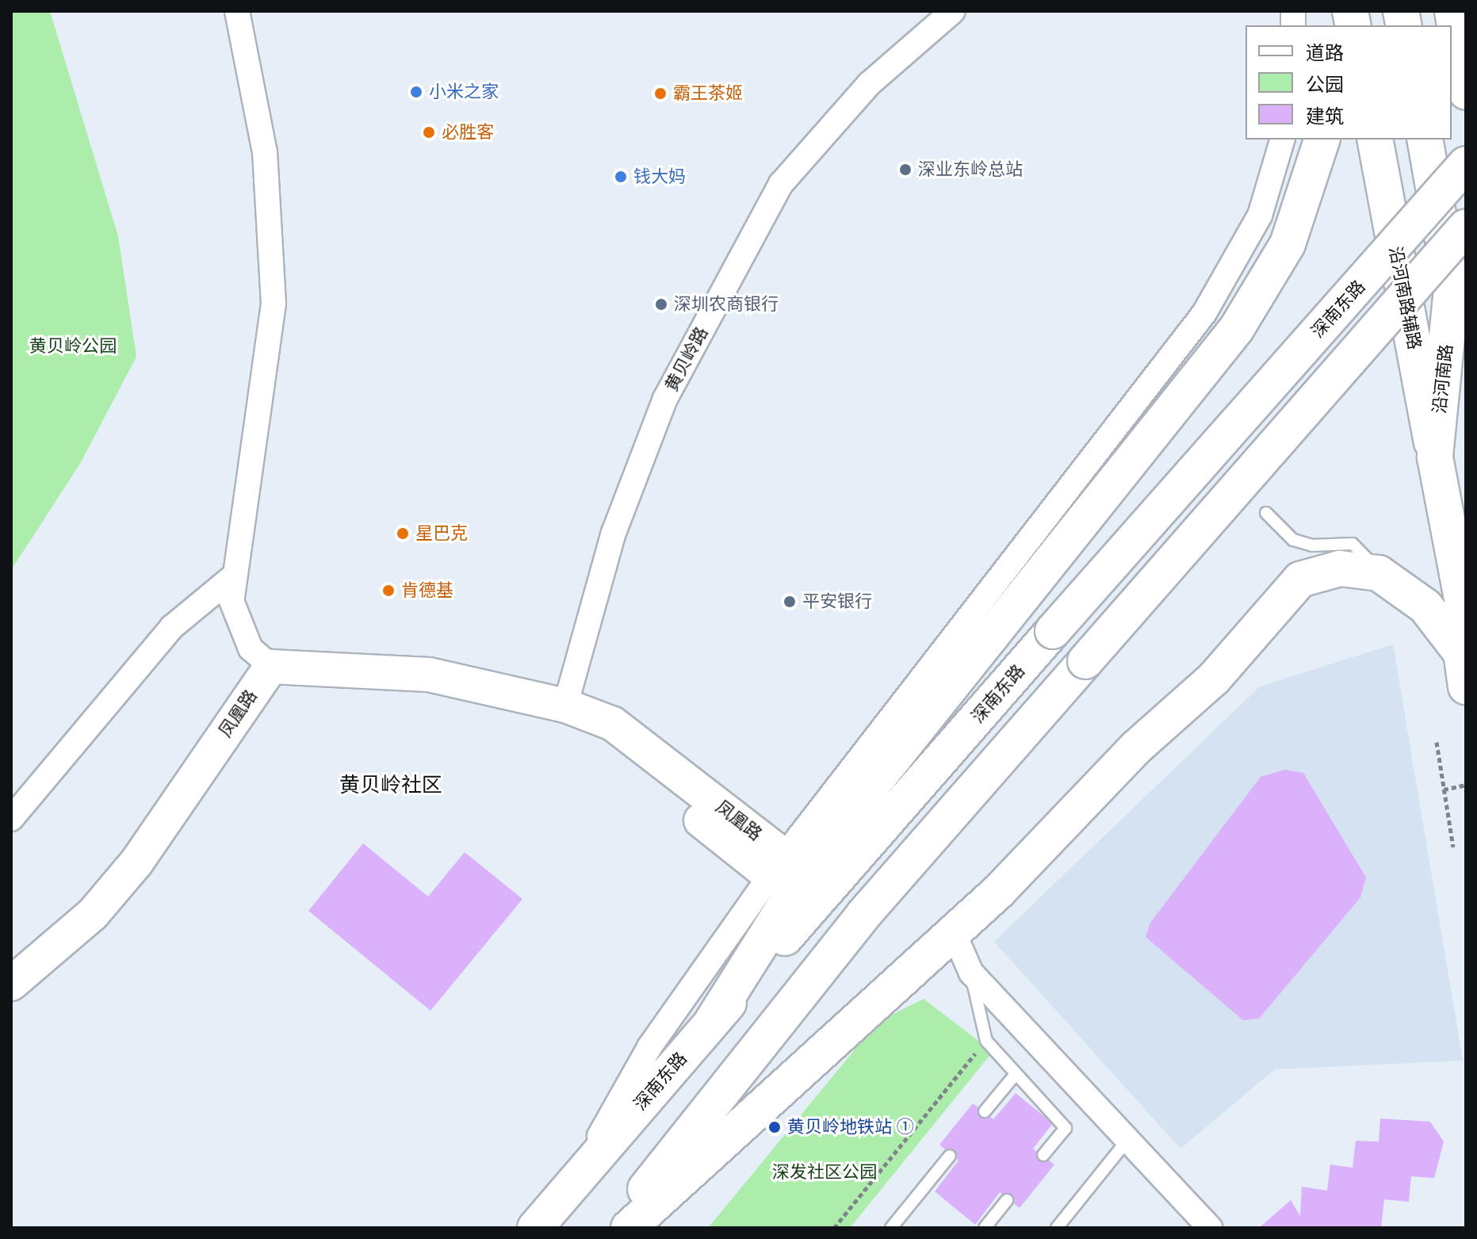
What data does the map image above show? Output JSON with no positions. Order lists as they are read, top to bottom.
{
  "streets": {
    "main road": ["沿河南路辅路", "深南东路", "沿河南路"],
    "street": ["黄贝岭路", "凤凰路"]
  },
  "crossings": [
    ["沿河南路辅路", "沿河南路"],
    ["黄贝岭路", "凤凰路"]
  ],
  "districts": ["黄贝岭社区"],
  "parks": ["黄贝岭公园", "深发社区公园"],
  "places": [
    "小米之家",
    "霸王茶姬",
    "必胜客",
    "深业东岭总站",
    "钱大妈",
    "深圳农商银行",
    "星巴克",
    "肯德基",
    "平安银行",
    "黄贝岭地铁站 ①"
  ],
  "legend": ["道路", "公园", "建筑"]
}
